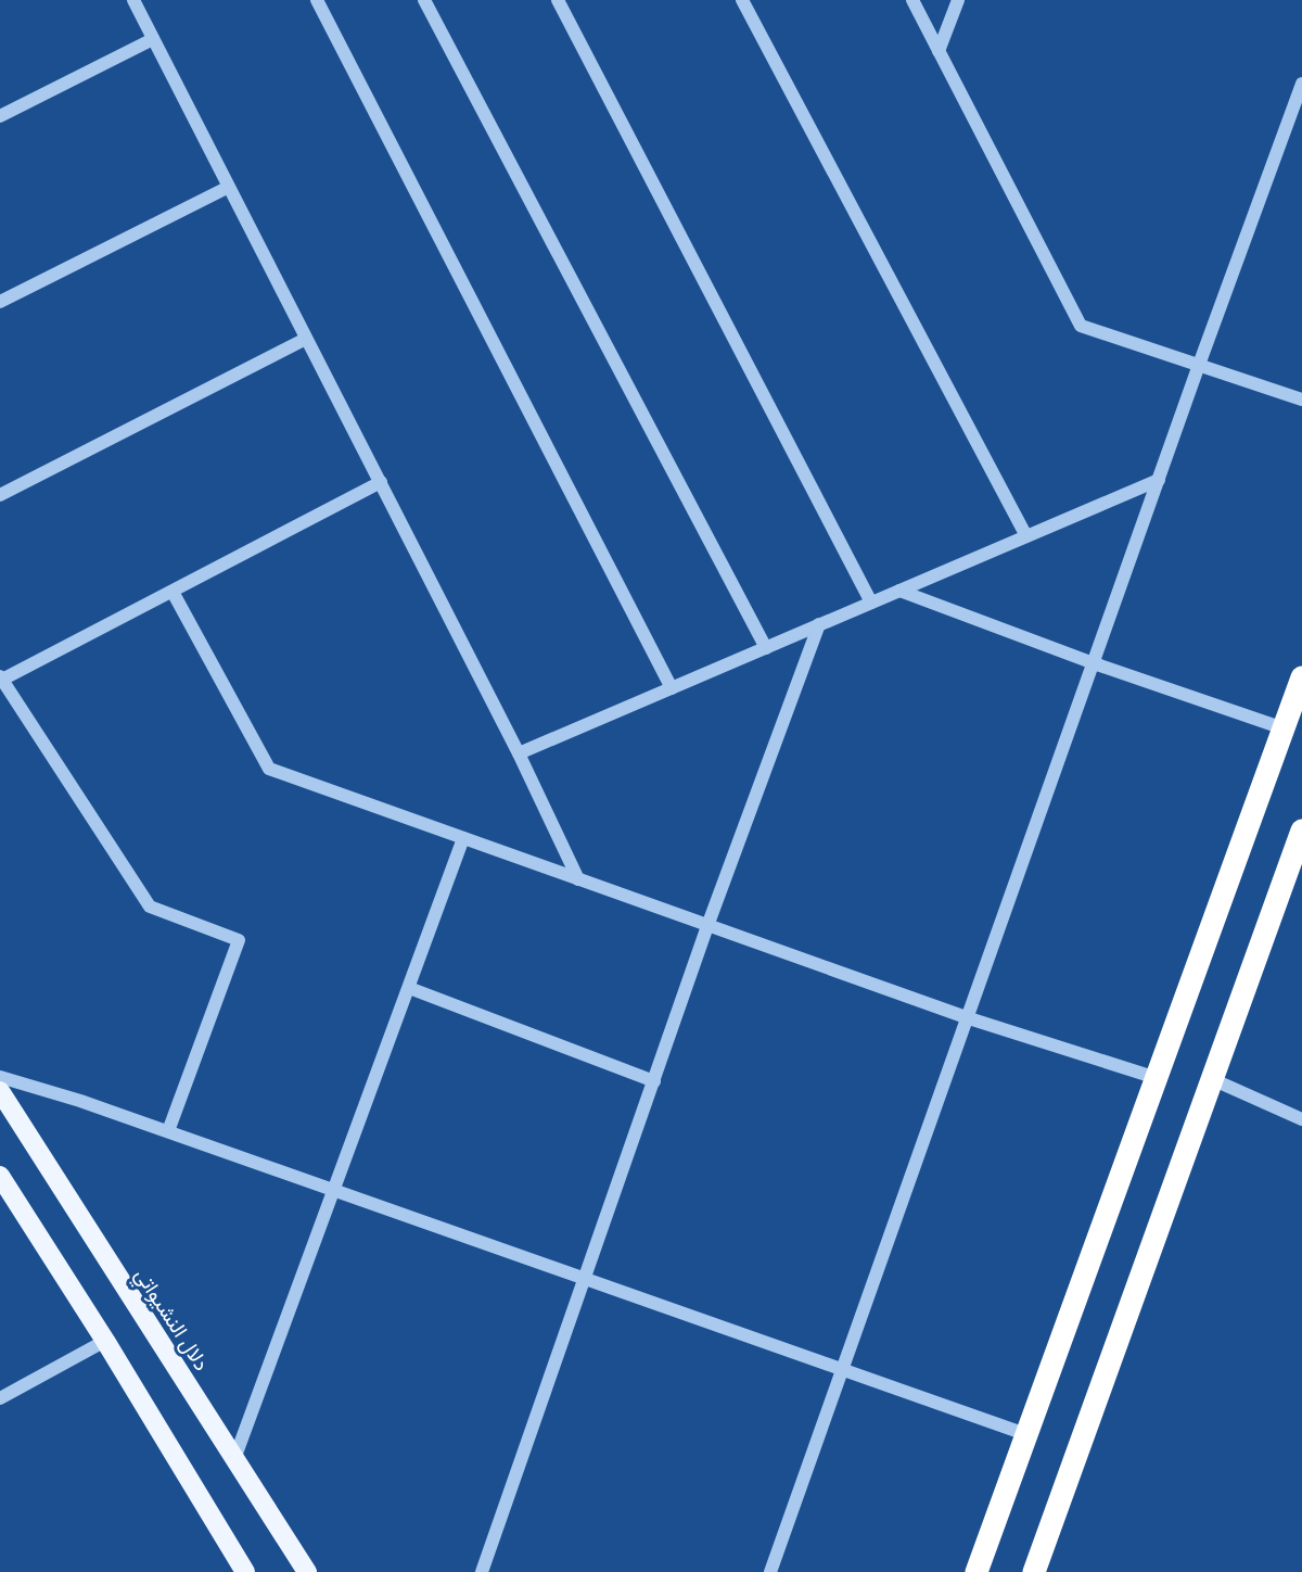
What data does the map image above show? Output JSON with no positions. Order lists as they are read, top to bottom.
{
  "streets": {
    "main road": ["دلال النشيواتي"]
  }
}
